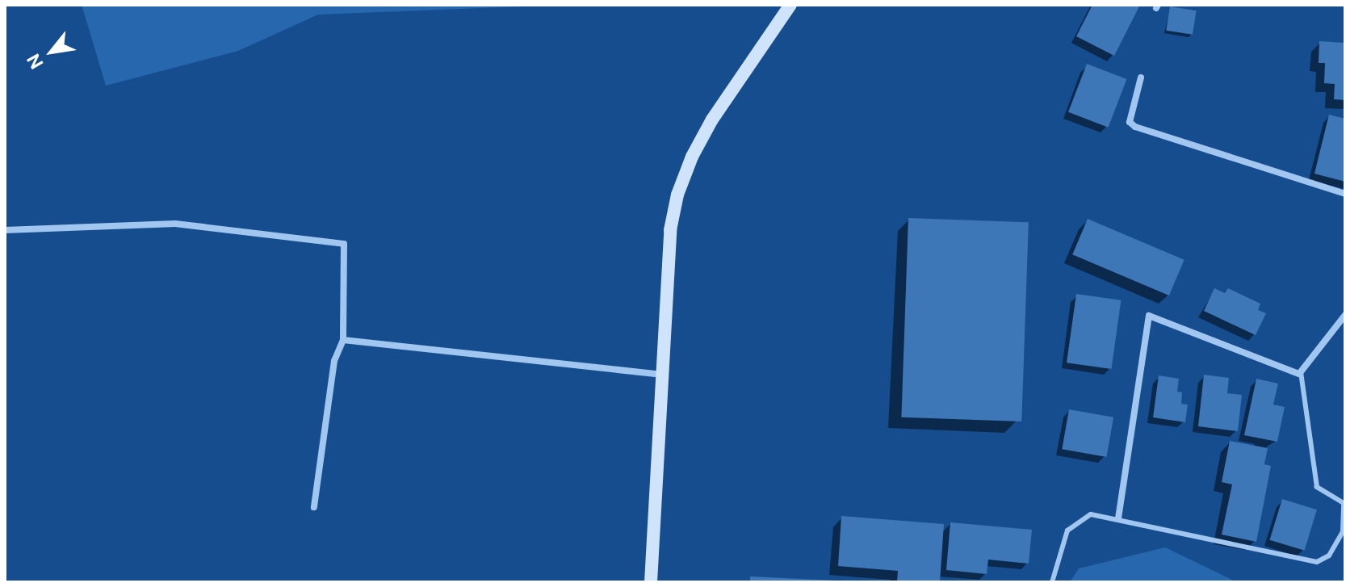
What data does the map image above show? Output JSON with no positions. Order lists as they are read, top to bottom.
{
  "north": "bottom left"
}
